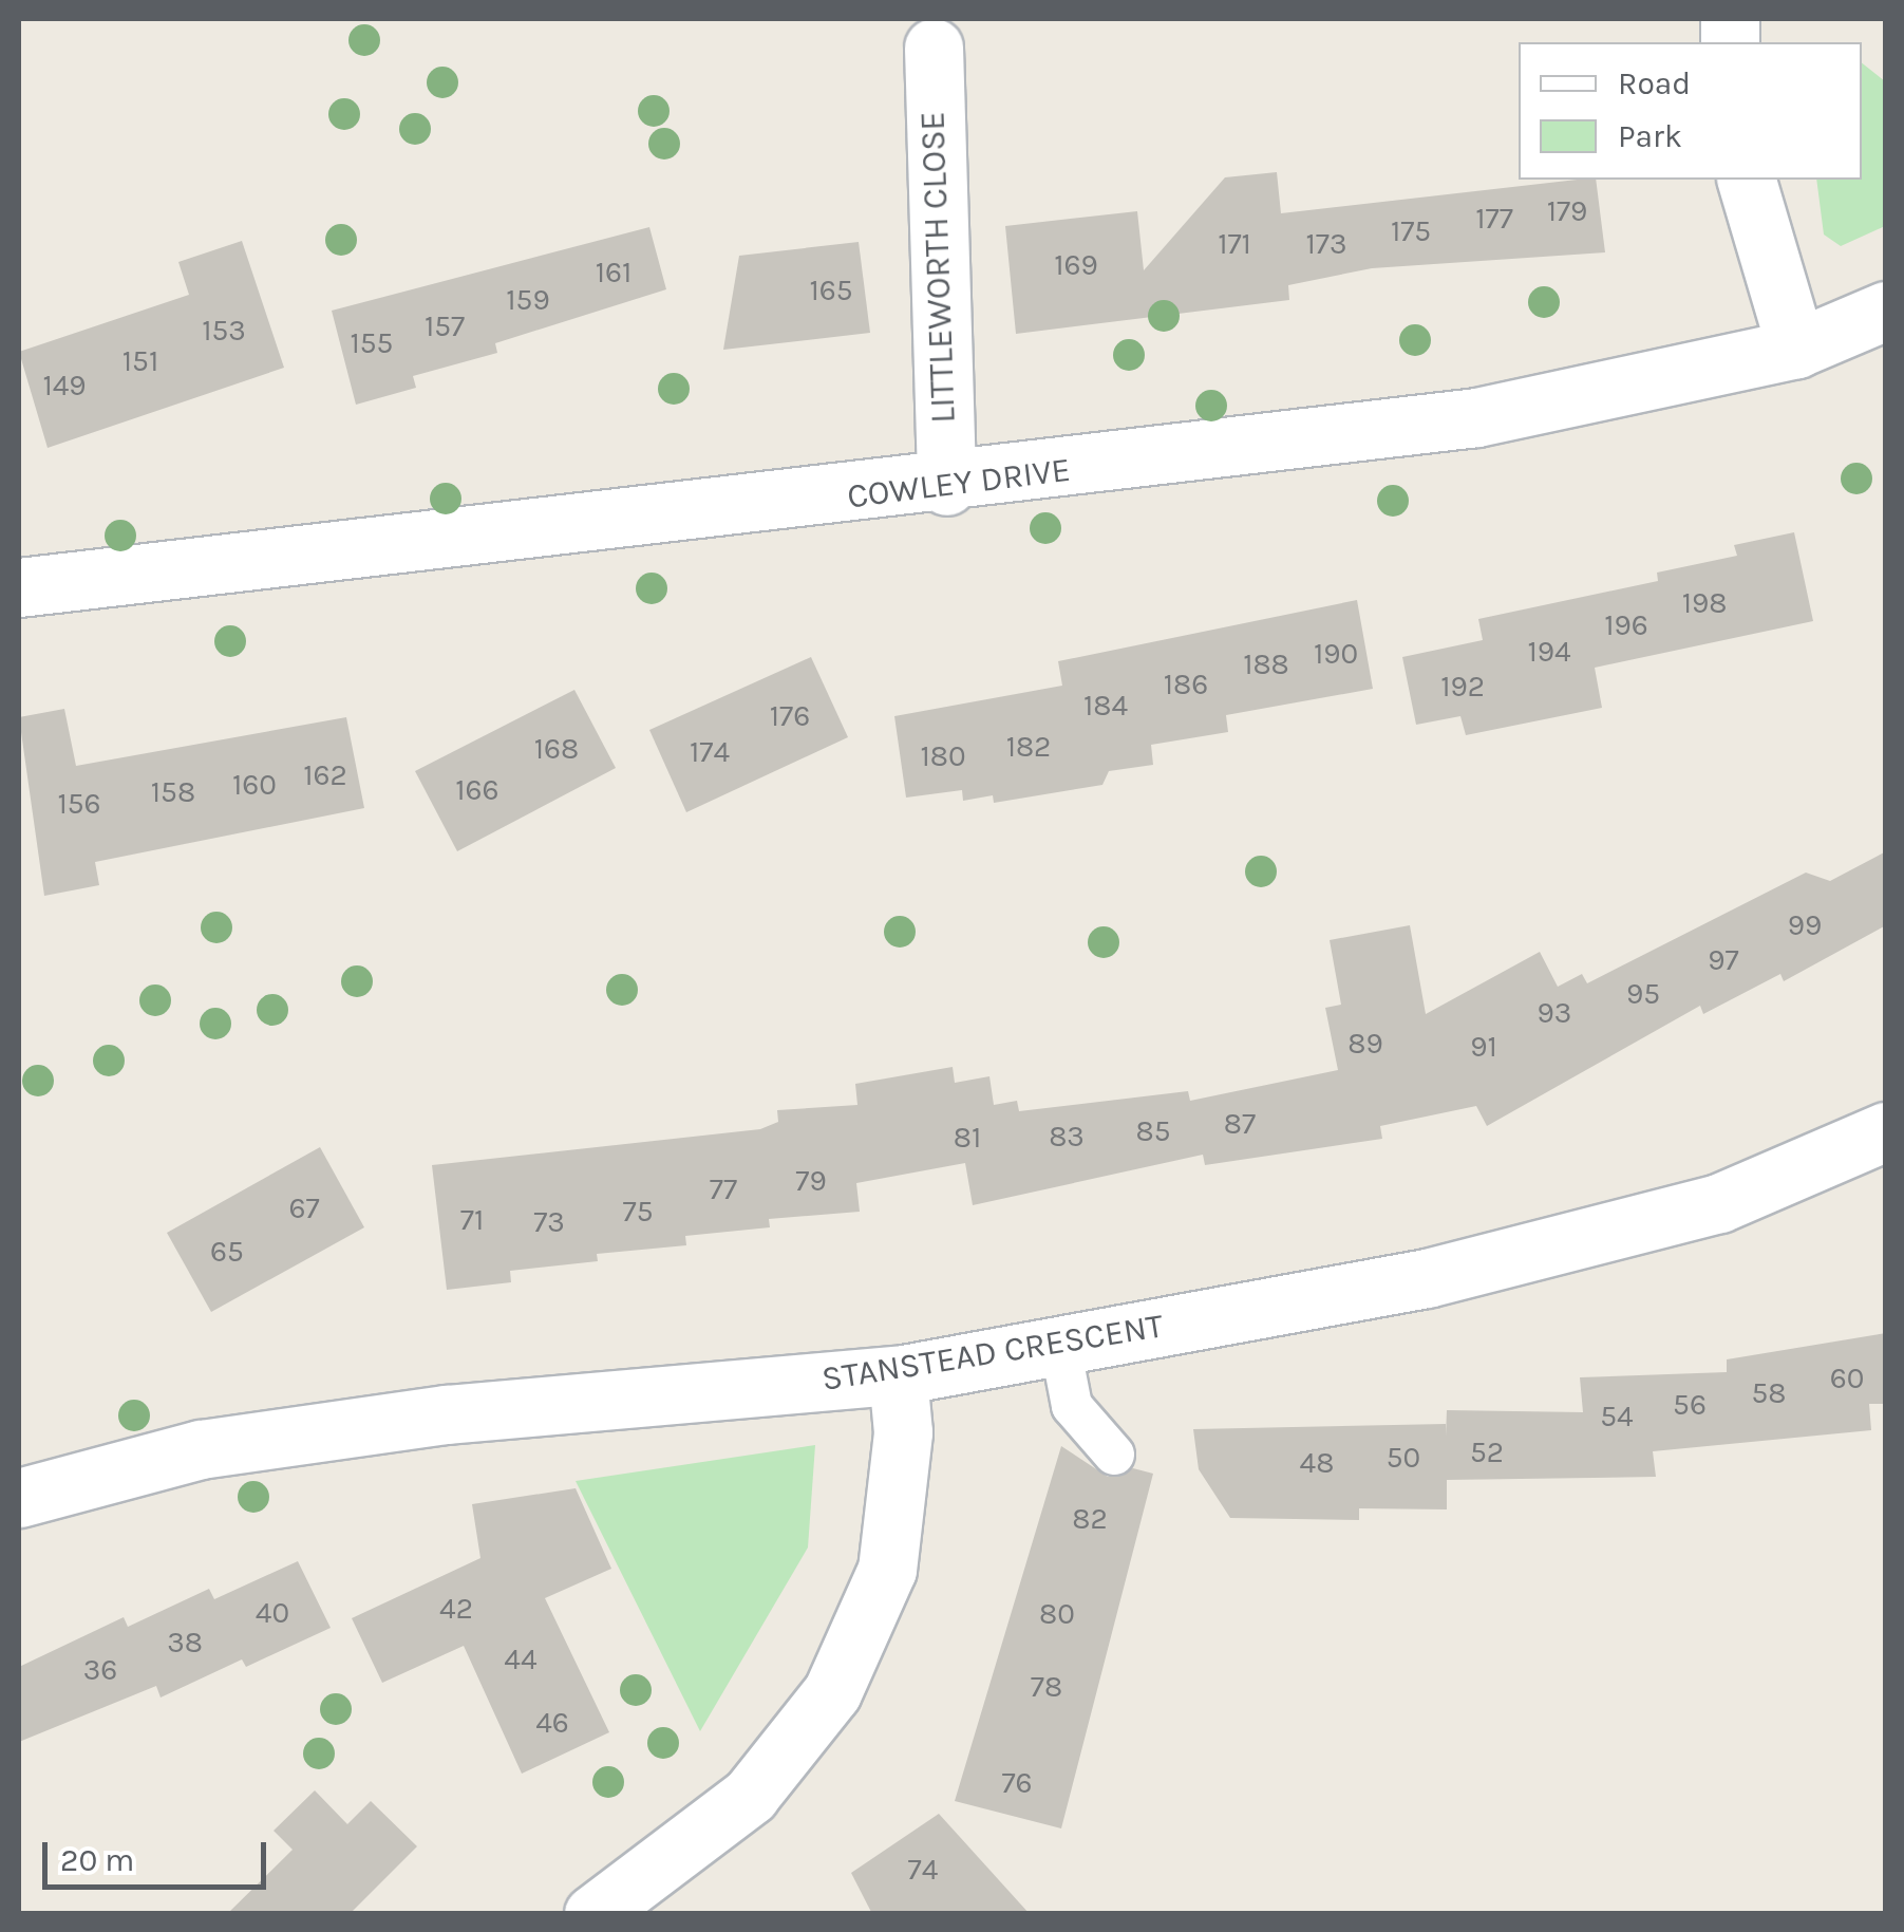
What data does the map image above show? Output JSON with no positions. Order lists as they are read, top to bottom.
{
  "streets": {
    "street": ["LITTLEWORTH CLOSE", "COWLEY DRIVE", "STANSTEAD CRESCENT"]
  },
  "crossings": [
    ["LITTLEWORTH CLOSE", "COWLEY DRIVE"]
  ],
  "house_numbers": [
    "179",
    "177",
    "175",
    "171",
    "173",
    "169",
    "161",
    "165",
    "159",
    "157",
    "153",
    "155",
    "151",
    "149",
    "198",
    "196",
    "194",
    "190",
    "188",
    "186",
    "192",
    "184",
    "176",
    "182",
    "168",
    "174",
    "180",
    "162",
    "160",
    "166",
    "158",
    "156",
    "99",
    "97",
    "95",
    "93",
    "89",
    "91",
    "87",
    "85",
    "83",
    "81",
    "79",
    "77",
    "67",
    "75",
    "71",
    "73",
    "65",
    "60",
    "58",
    "56",
    "54",
    "52",
    "50",
    "48",
    "82",
    "42",
    "40",
    "80",
    "38",
    "44",
    "36",
    "78",
    "46",
    "76",
    "74"
  ],
  "legend": ["Road", "Park"],
  "scale_bar": "20 m"
}
